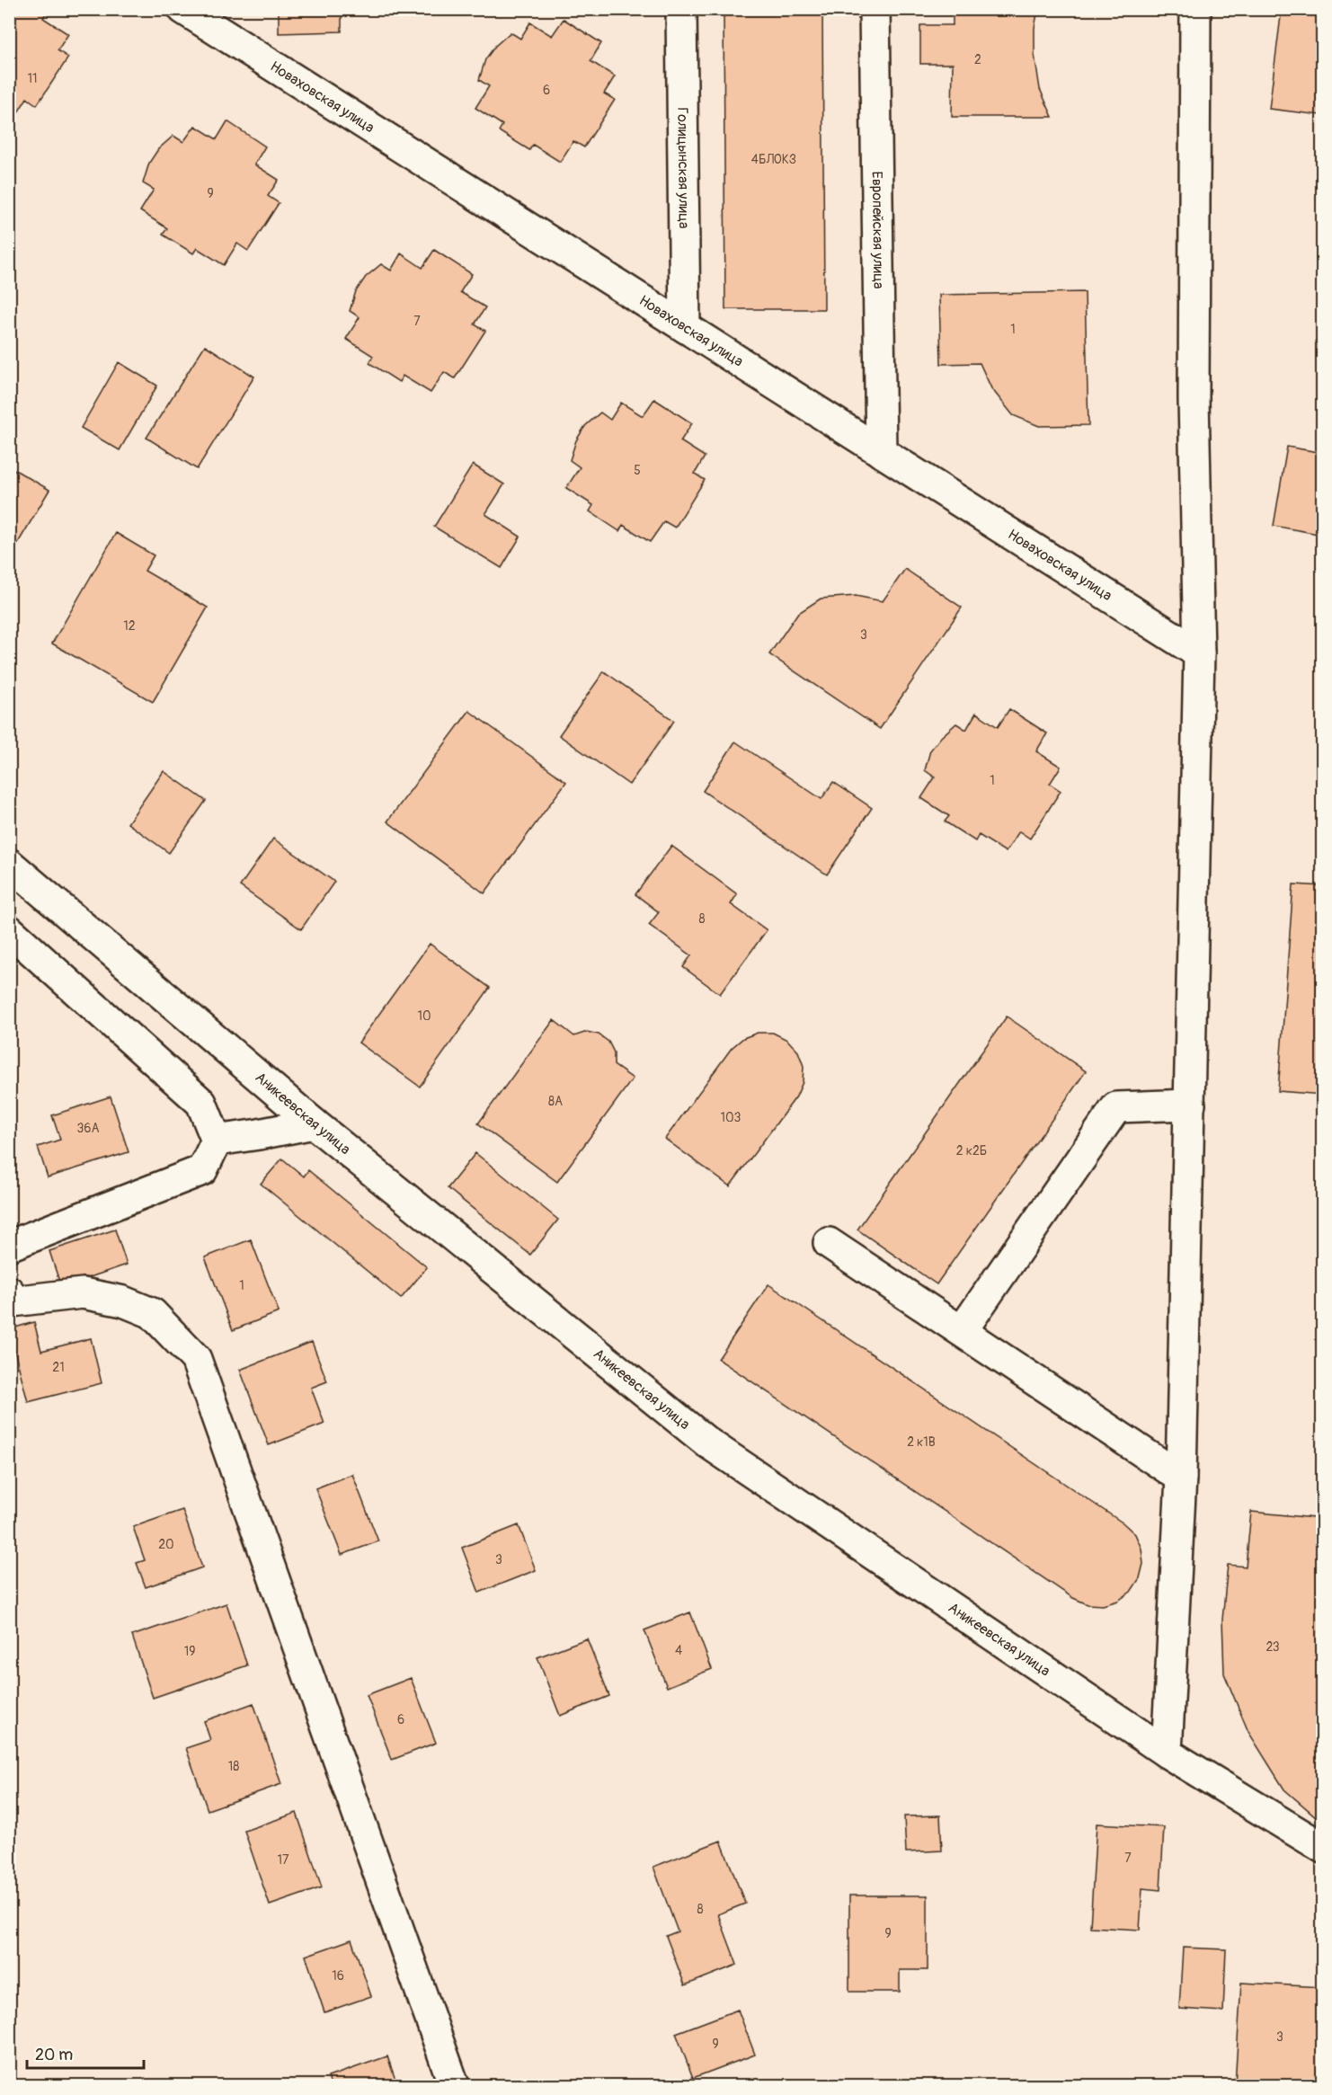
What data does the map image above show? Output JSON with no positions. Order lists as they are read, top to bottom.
{
  "streets": {
    "street": [
      "Новаховская улица",
      "Голицынская улица",
      "Европейская улица",
      "Аникеевская улица"
    ]
  },
  "crossings": [
    ["Новаховская улица", "Голицынская улица"],
    ["Новаховская улица", "Европейская улица"]
  ],
  "house_numbers": [
    "2",
    "11",
    "6",
    "4БЛОКЗ",
    "9",
    "7",
    "1",
    "5",
    "12",
    "3",
    "1",
    "8",
    "10",
    "8А",
    "103",
    "36А",
    "2 к2Б",
    "1",
    "21",
    "2 к1В",
    "20",
    "3",
    "23",
    "4",
    "19",
    "6",
    "18",
    "7",
    "17",
    "8",
    "9",
    "16",
    "3",
    "9"
  ],
  "scale_bar": "20 m"
}
